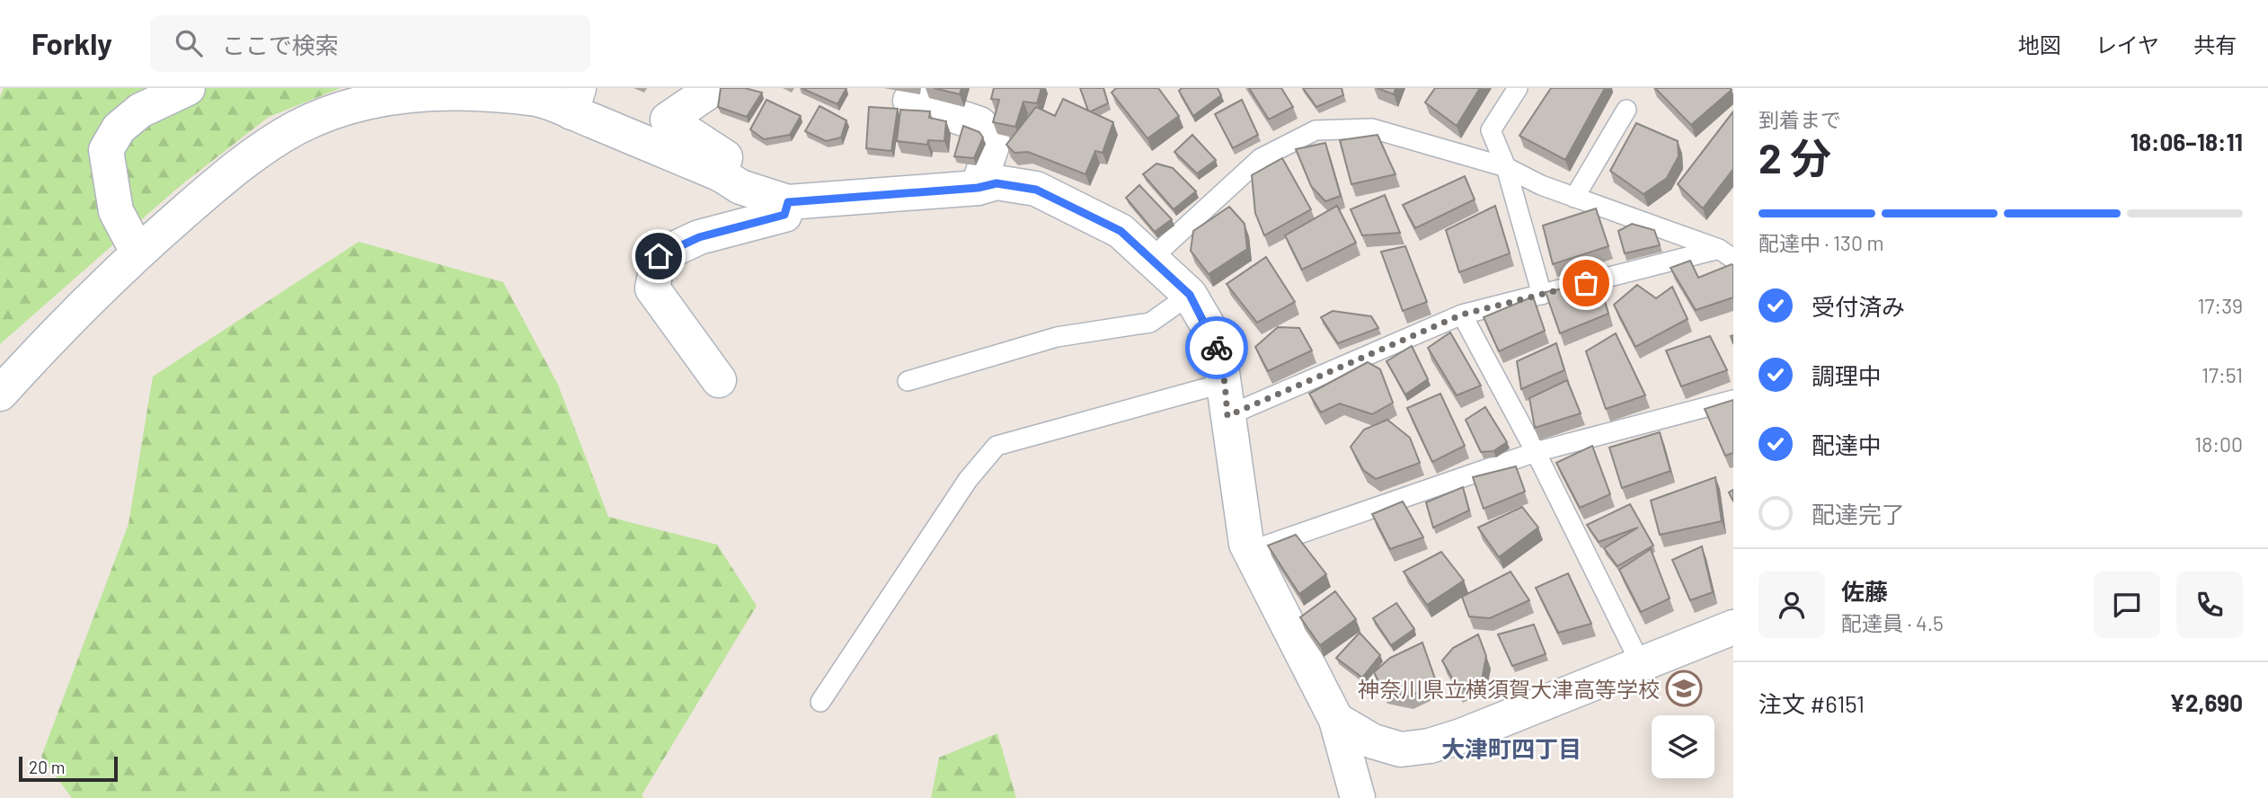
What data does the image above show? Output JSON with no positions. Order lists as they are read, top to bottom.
{
  "districts": ["大津町四丁目"],
  "places": {
    "school or university": ["神奈川県立横須賀大津高等学校"]
  },
  "scale_bar": "20 m",
  "page": {
    "header": "Forkly",
    "search": "ここで検索",
    "nav": ["地図", "レイヤ", "共有"],
    "heading": ["2 分", "到着まで", "18:06–18:11"],
    "panel": [
      "佐藤",
      "配達員 · 4.5",
      "注文 #6151",
      "¥2,690"
    ],
    "bar": "配達中 · 130 m",
    "list": [
      ["受付済み", "17:39"],
      ["調理中", "17:51"],
      ["配達中", "18:00"],
      "配達完了"
    ],
    "scale": "20 m"
  }
}
